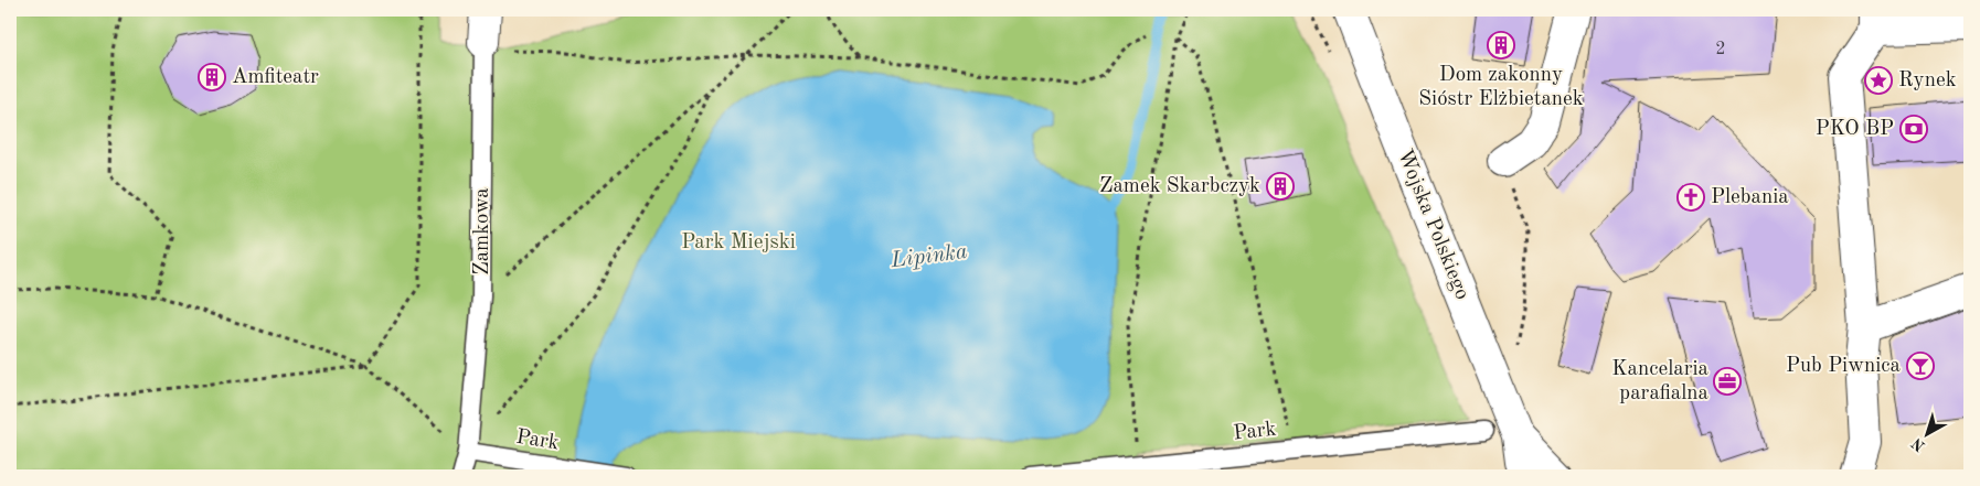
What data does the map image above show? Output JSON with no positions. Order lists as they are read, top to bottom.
{
  "streets": {
    "street": ["Wojska Polskiego", "Zamkowa"],
    "lane": ["Park"]
  },
  "crossings": [
    ["Zamkowa", "Park"]
  ],
  "water": ["Lipinka"],
  "parks": ["Park Miejski"],
  "places": {
    "building": ["Dom zakonny Sióstr Elżbietanek", "Amfiteatr", "Zamek Skarbczyk"],
    "place": ["Rynek"],
    "bank": ["PKO BP"],
    "church": ["Plebania"],
    "bar": ["Pub Piwnica"],
    "office": ["Kancelaria parafialna"]
  },
  "house_numbers": ["2"],
  "north": "bottom left"
}
